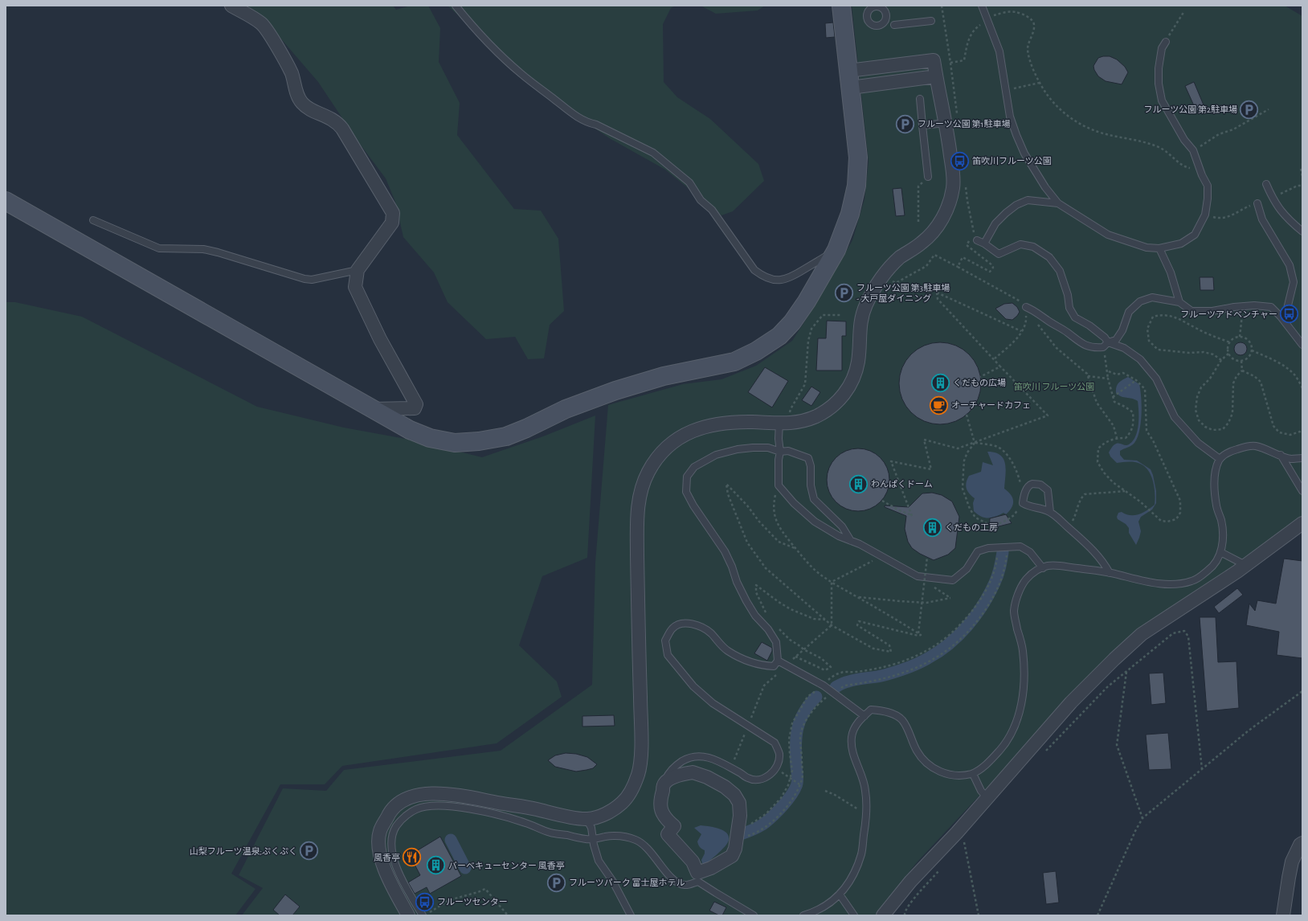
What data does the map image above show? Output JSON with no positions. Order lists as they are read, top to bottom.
{
  "parks": ["笛吹川 フルーツ公園"],
  "places": {
    "parking": [
      "フルーツ公園 第2駐車場",
      "フルーツ公園 第1駐車場",
      "フルーツ公園 第3駐車場 - 大戸屋ダイニング",
      "山梨フルーツ温泉;ぷくぷく",
      "フルーツパーク 富士屋ホテル"
    ],
    "bus stop": ["笛吹川フルーツ公園", "フルーツアドベンチャー", "フルーツセンター"],
    "building": [
      "くだもの広場",
      "わんぱくドーム",
      "くだもの工房",
      "バーベキューセンター 風香亭"
    ],
    "cafe": ["オーチャードカフェ"],
    "restaurant": ["風香亭"]
  }
}
